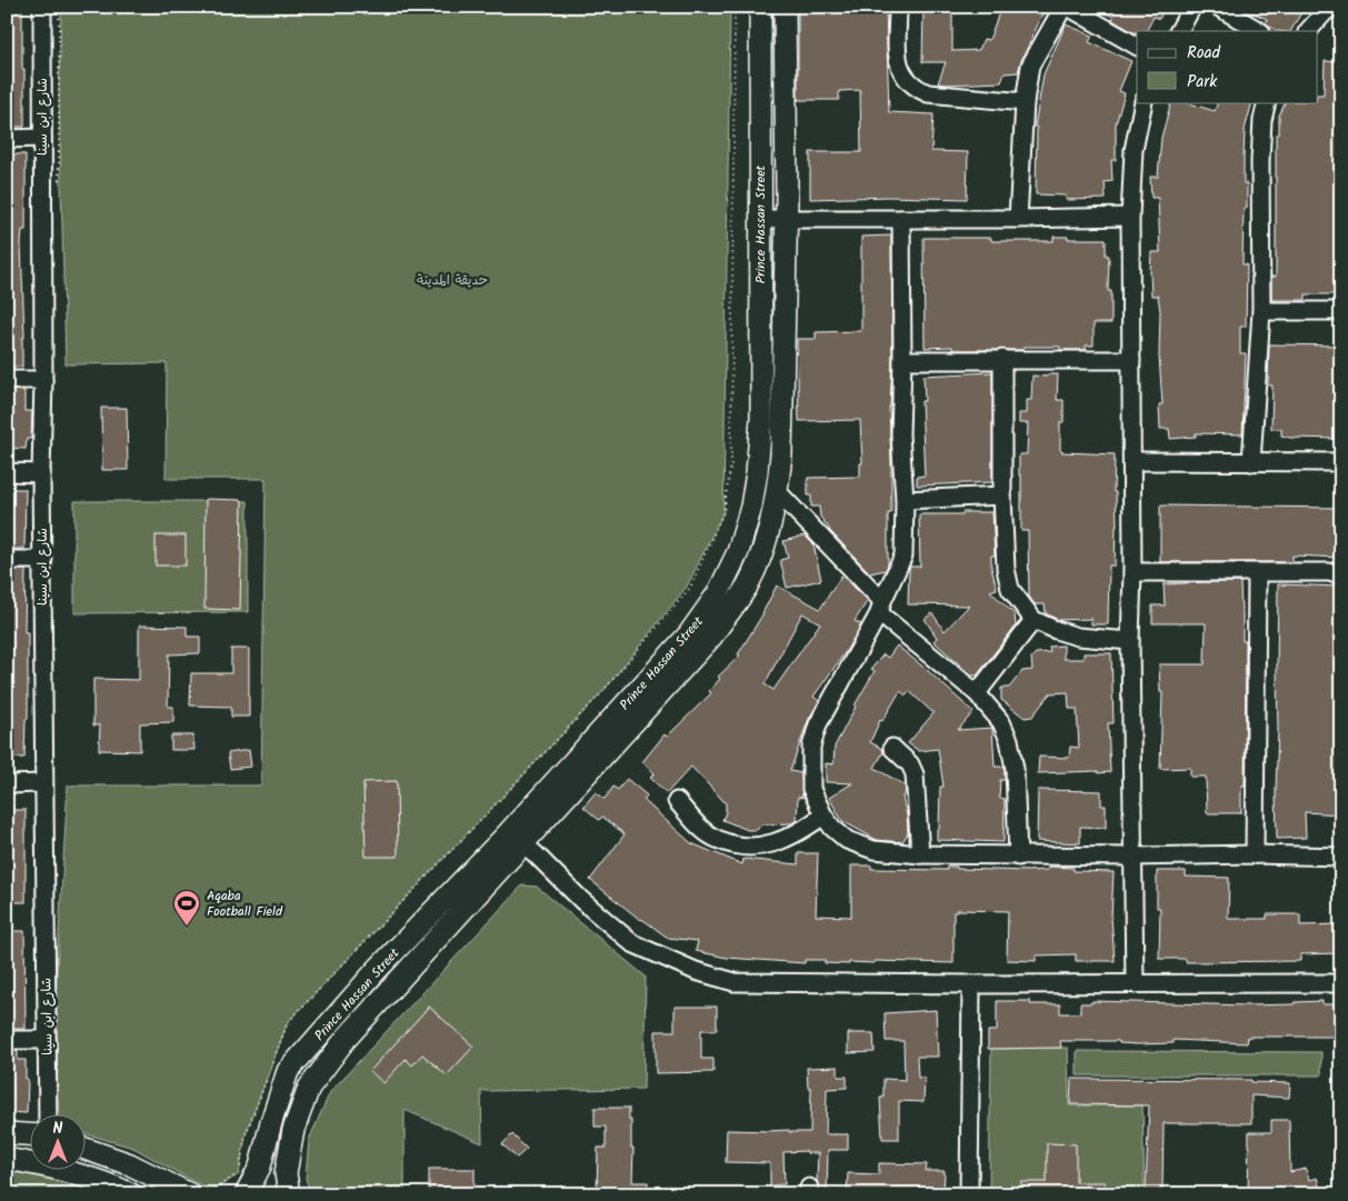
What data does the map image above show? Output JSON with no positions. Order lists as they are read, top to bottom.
{
  "streets": {
    "main road": ["Prince Hassan Street"],
    "street": ["شارع ابن سينا"]
  },
  "parks": ["حديقة المدينة"],
  "places": {
    "sports": ["Aqaba Football Field"]
  },
  "legend": ["Road", "Park"],
  "north": "top"
}
